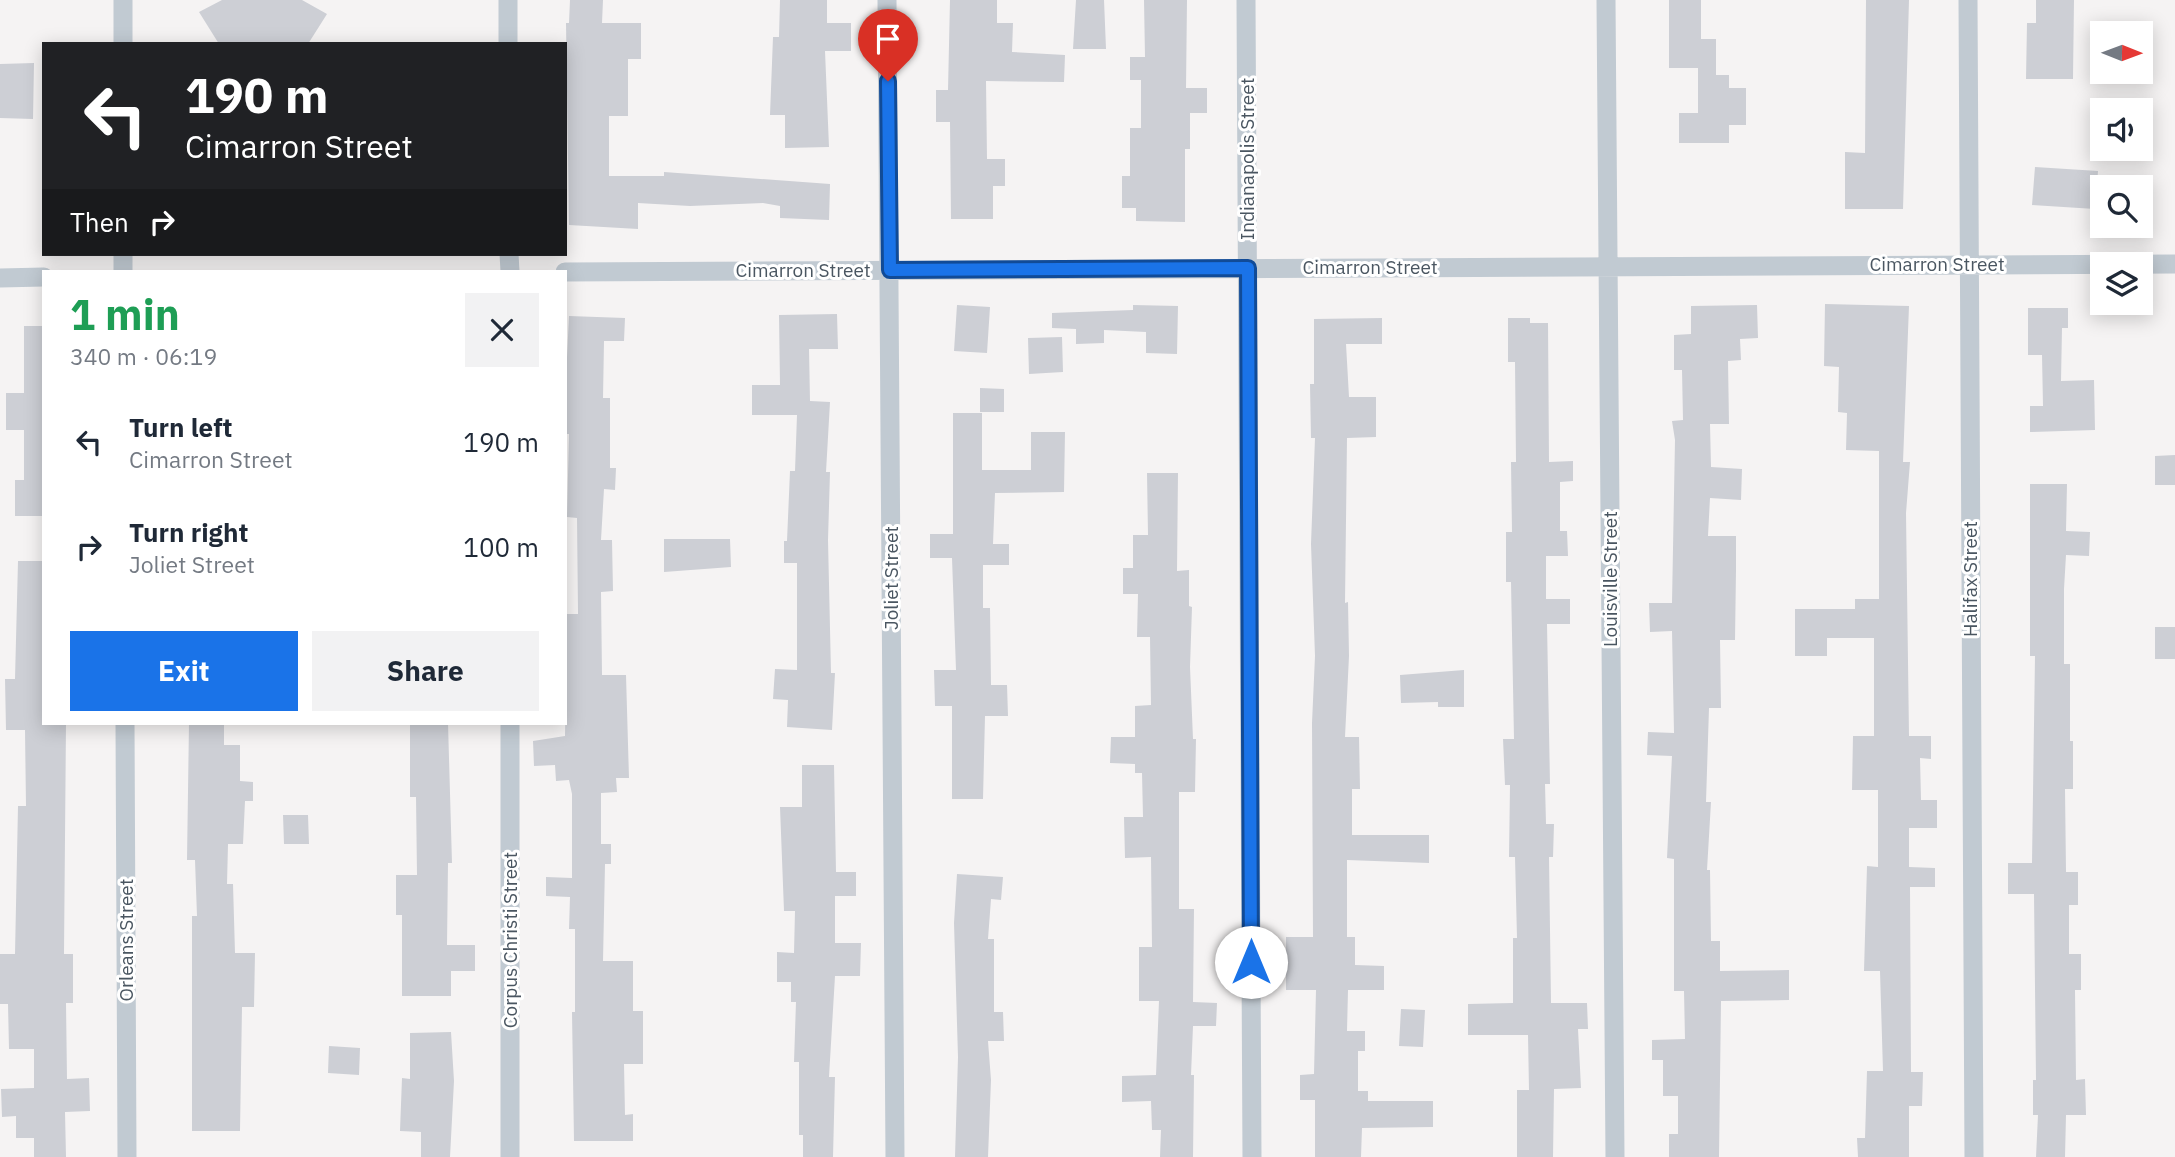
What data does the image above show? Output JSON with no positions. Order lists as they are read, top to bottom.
{
  "streets": {
    "street": [
      "Indianapolis Street",
      "Cimarron Street",
      "Joliet Street",
      "Louisville Street",
      "Halifax Street",
      "Orleans Street",
      "Corpus Christi Street"
    ]
  },
  "crossings": [
    ["Indianapolis Street", "Cimarron Street"],
    ["Cimarron Street", "Joliet Street"],
    ["Cimarron Street", "Louisville Street"],
    ["Cimarron Street", "Halifax Street"]
  ],
  "north": "right",
  "page": {
    "turn": ["190 m", "Cimarron Street"],
    "then": "Then",
    "heading": ["1 min", "340 m · 06:19"],
    "list": [
      {
        "name": "Turn left",
        "note": "Cimarron Street",
        "value": "190 m"
      },
      {
        "name": "Turn right",
        "note": "Joliet Street",
        "value": "100 m"
      }
    ],
    "buttons": ["Exit", "Share"]
  }
}
